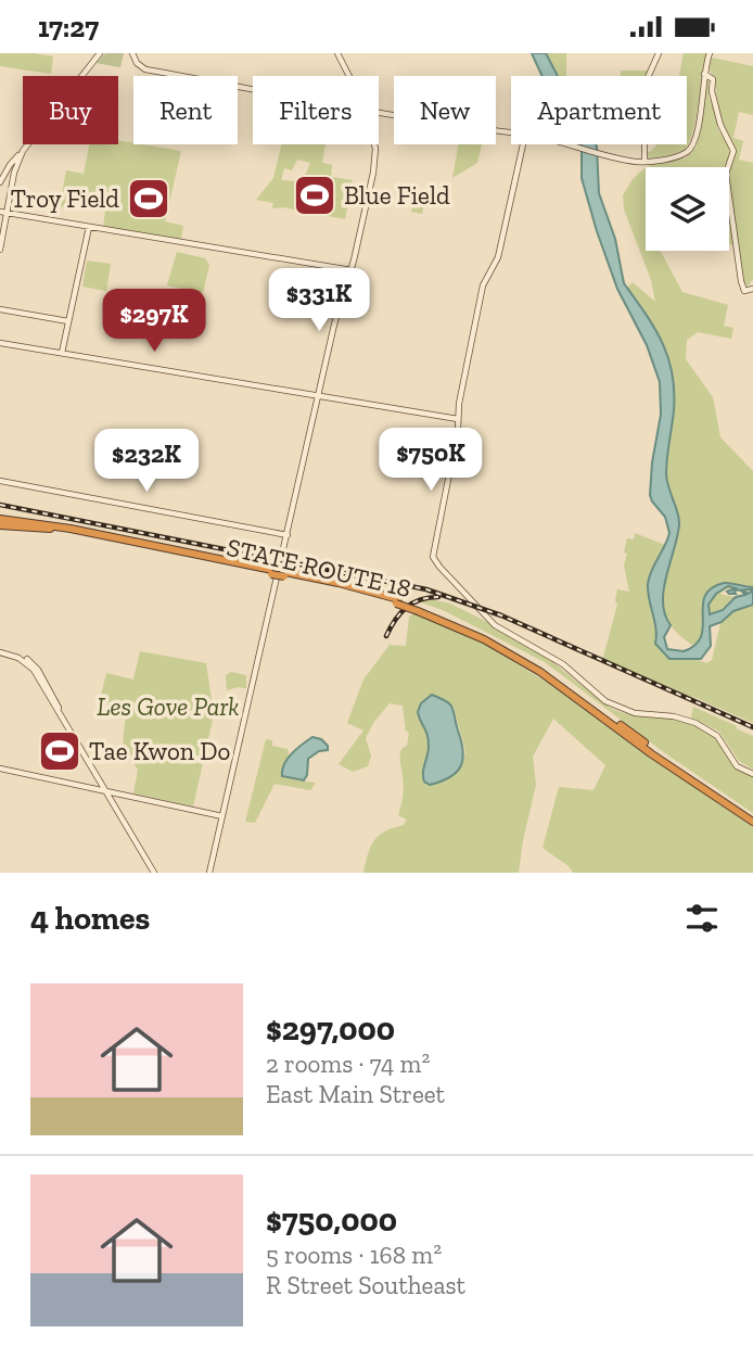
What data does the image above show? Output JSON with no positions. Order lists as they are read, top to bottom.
{
  "streets": {
    "highway": ["STATE ROUTE 18"]
  },
  "parks": ["Les Gove Park"],
  "places": {
    "sports": ["Blue Field", "Troy Field", "Tae Kwon Do"]
  },
  "page": {
    "status": "17:27",
    "chip": [
      "Buy",
      "Rent",
      "Filters",
      "New",
      "Apartment"
    ],
    "price": [
      "$331K",
      "$297K",
      "$750K",
      "$232K"
    ],
    "heading": "4 homes",
    "list": [
      {
        "name": "$297,000",
        "note": "2 rooms · 74 m² · East Main Street"
      },
      {
        "name": "$750,000",
        "note": "5 rooms · 168 m² · R Street Southeast"
      }
    ]
  }
}
